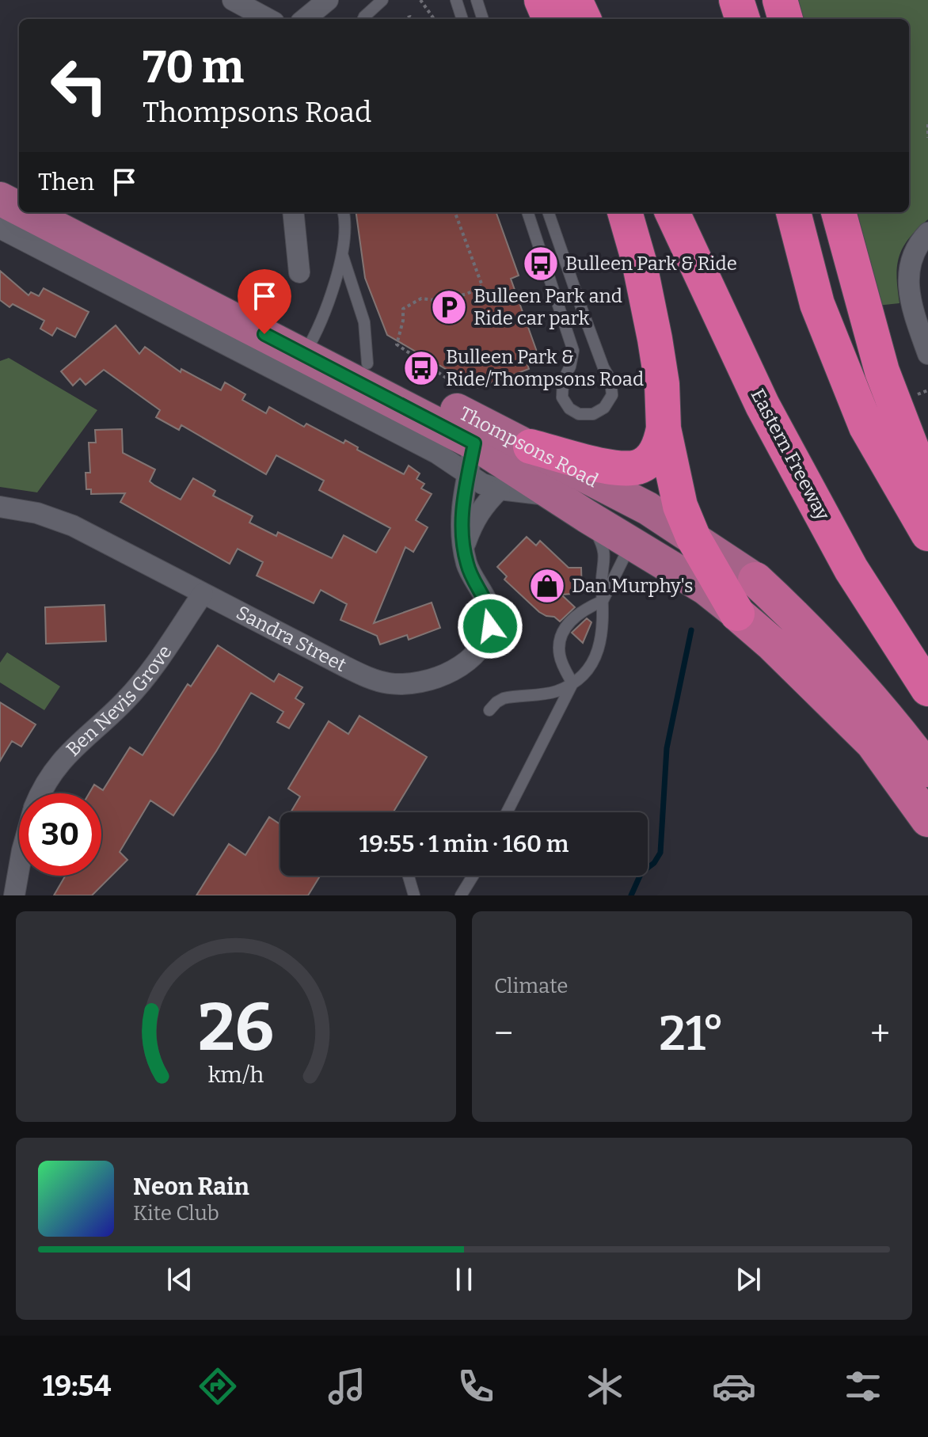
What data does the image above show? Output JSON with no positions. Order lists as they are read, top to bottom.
{
  "streets": {
    "highway": ["Thompsons Road", "Eastern Freeway"],
    "street": ["Sandra Street", "Ben Nevis Grove"]
  },
  "crossings": [
    ["Thompsons Road", "Sandra Street"],
    ["Sandra Street", "Ben Nevis Grove"]
  ],
  "places": {
    "bus stop": ["Bulleen Park & Ride", "Bulleen Park & Ride/Thompsons Road"],
    "parking": ["Bulleen Park and Ride car park"],
    "shop": ["Dan Murphy's"]
  },
  "page": {
    "turn": ["70 m", "Thompsons Road"],
    "then": "Then",
    "limit": "30",
    "trip": "19:55 · 1 min · 160 m",
    "tile": "Climate",
    "heat": ["−", "21°", "+"],
    "song": ["Neon Rain", "Kite Club"],
    "tabs": "19:54",
    "gauge": ["26", "km/h"]
  }
}
